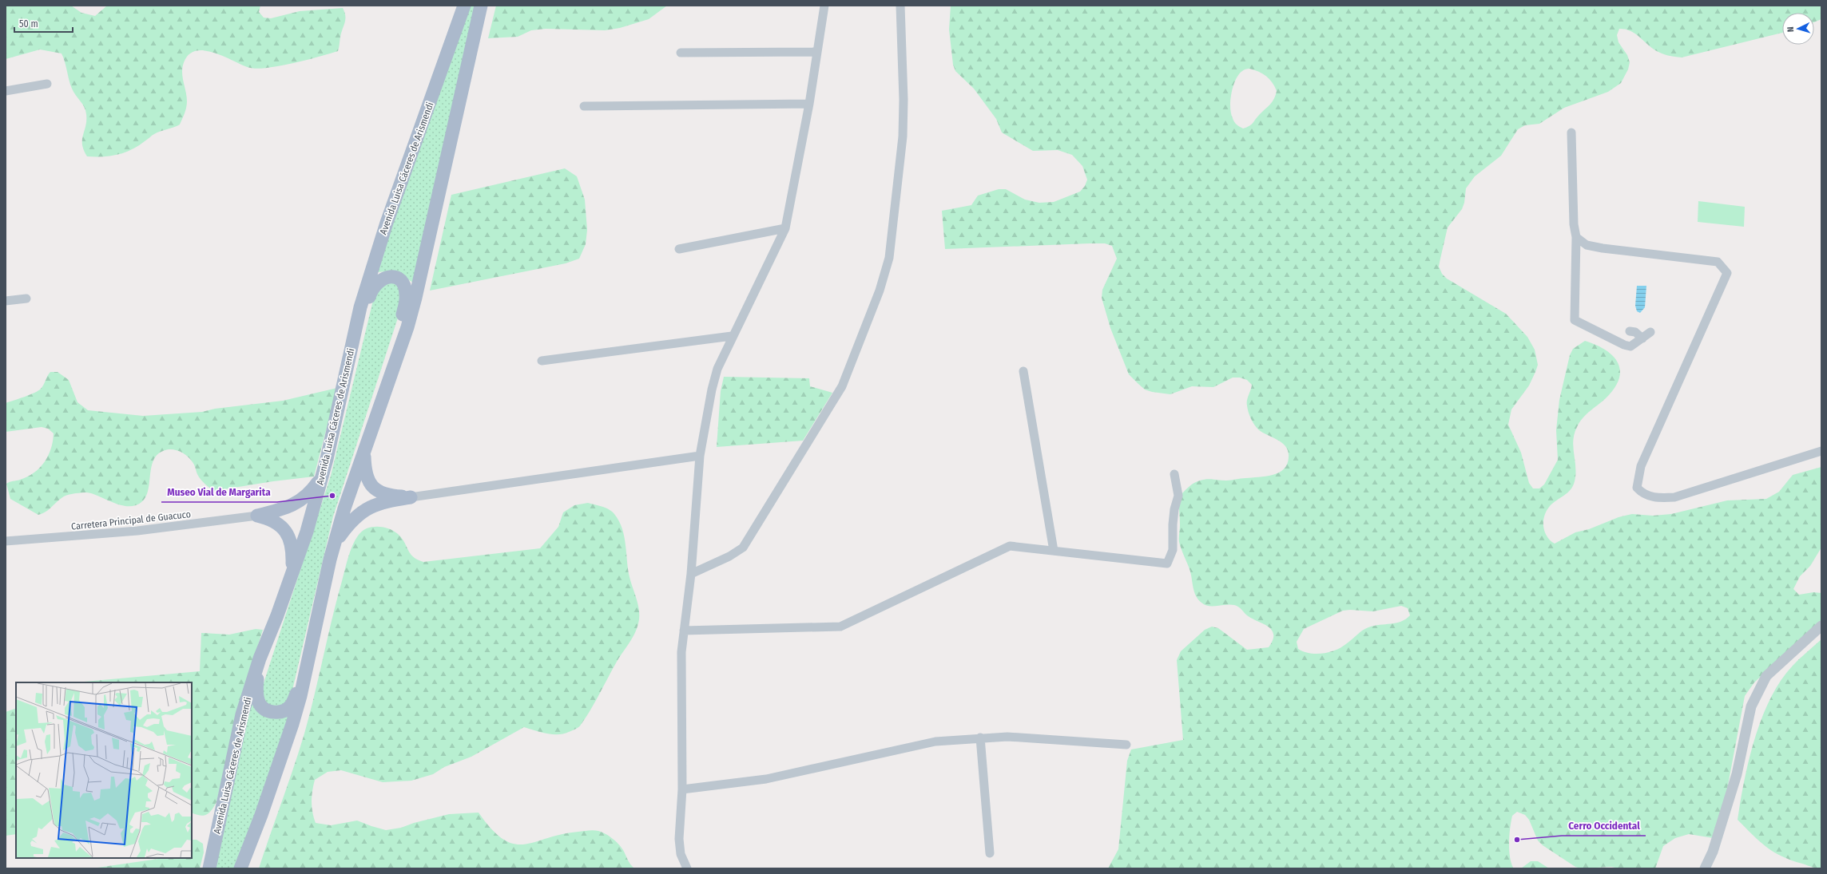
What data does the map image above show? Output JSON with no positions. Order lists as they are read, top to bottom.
{
  "streets": {
    "main road": ["Avenida Luisa Cáceres de Arismendi"],
    "street": ["Carretera Principal de Guacuco"]
  },
  "places": ["Museo Vial de Margarita", "Cerro Occidental"],
  "scale_bar": "50 m",
  "north": "left"
}
